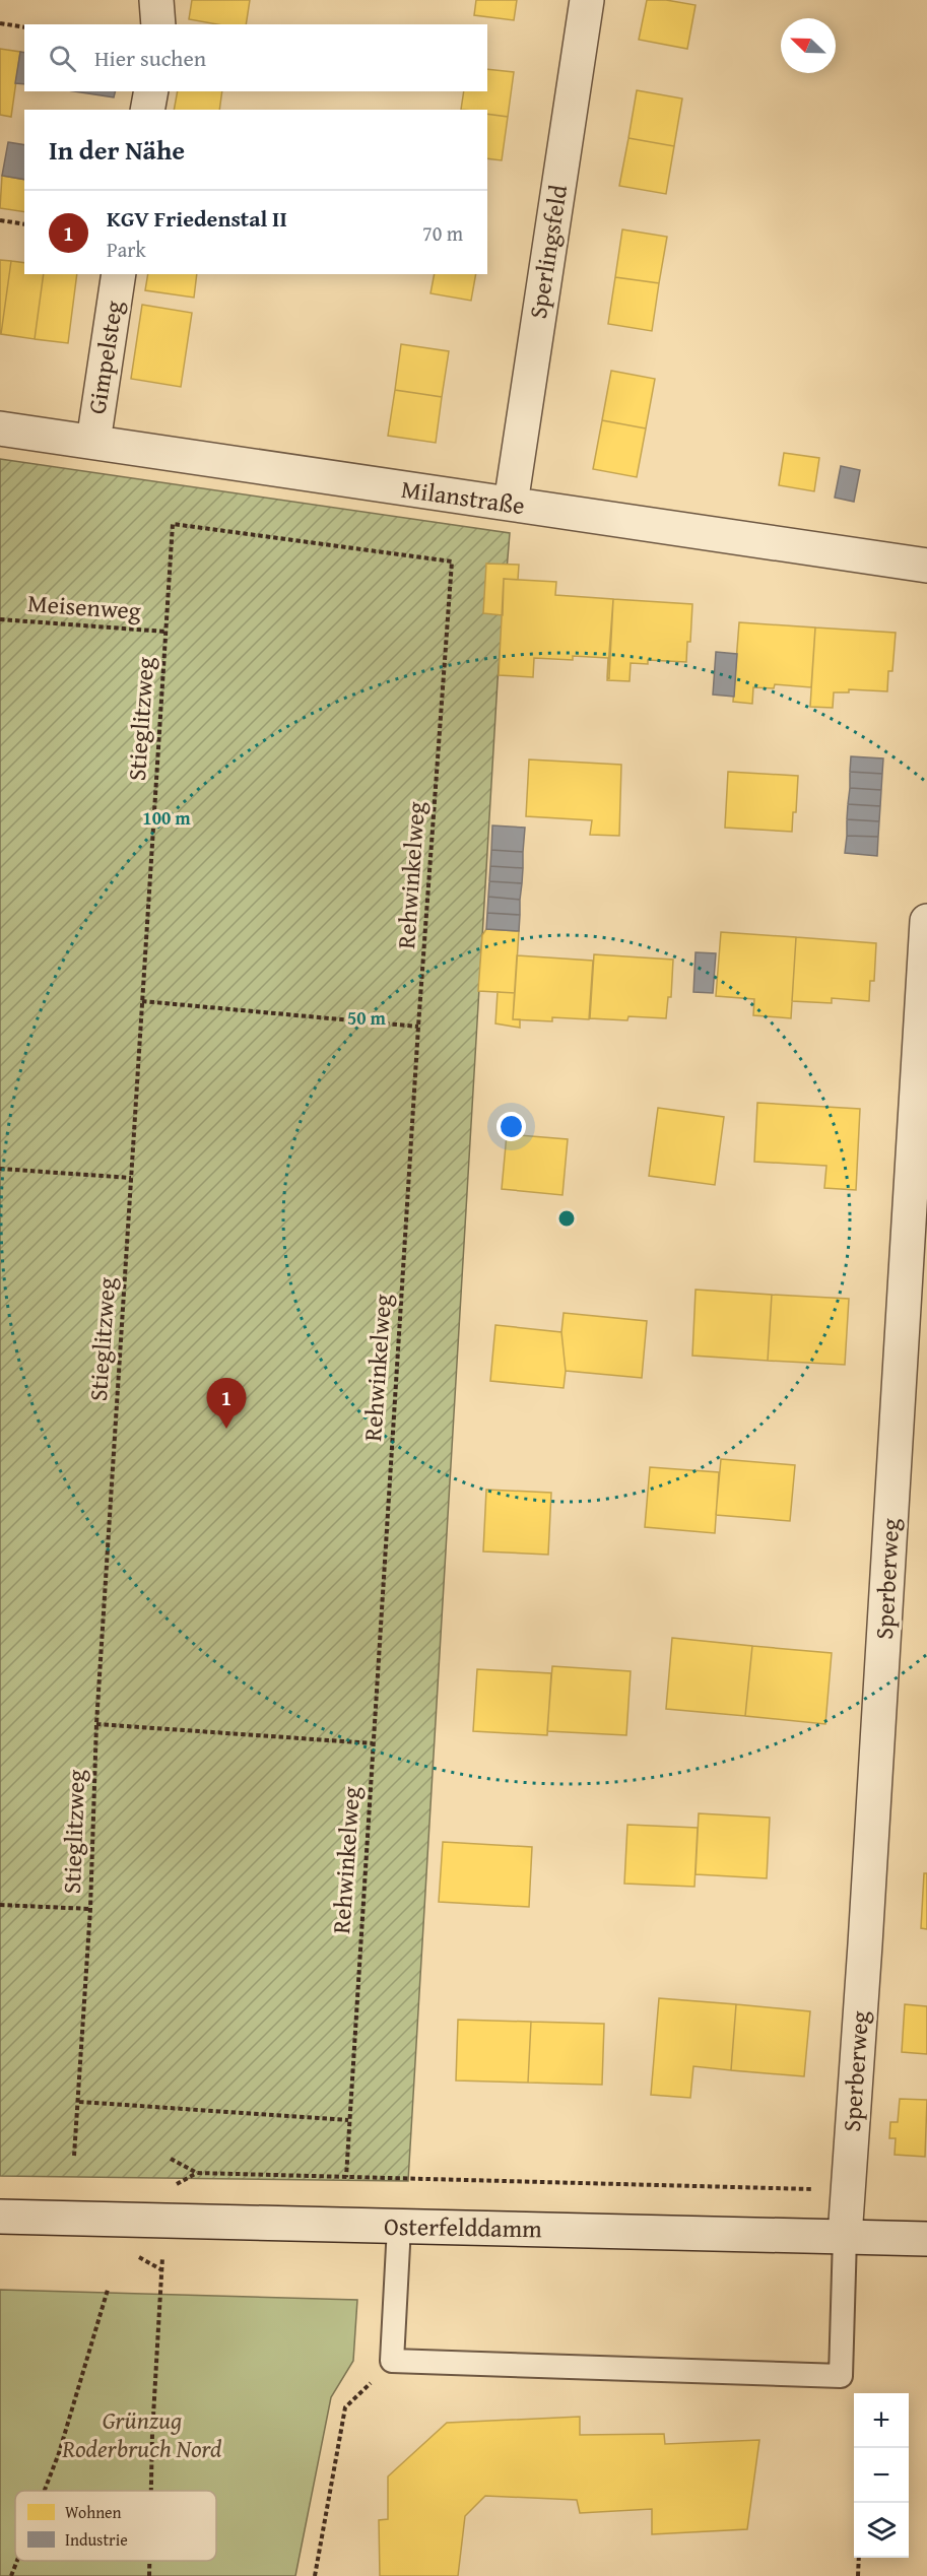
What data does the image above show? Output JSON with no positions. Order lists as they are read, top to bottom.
{
  "streets": {
    "street": [
      "Sperlingsfeld",
      "Gimpelsteg",
      "Milanstraße",
      "Sperberweg",
      "Osterfelddamm"
    ],
    "path": ["Meisenweg", "Stieglitzweg", "Rehwinkelweg"]
  },
  "crossings": [
    ["Sperlingsfeld", "Milanstraße"],
    ["Gimpelsteg", "Milanstraße"],
    ["Meisenweg", "Stieglitzweg"],
    ["Stieglitzweg", "Rehwinkelweg"],
    ["Sperberweg", "Osterfelddamm"]
  ],
  "parks": ["Grünzug Roderbruch Nord"],
  "legend": ["Wohnen", "Industrie"],
  "north": "top left",
  "page": {
    "search": "Hier suchen",
    "heading": "In der Nähe",
    "list": [
      {
        "mark": "1",
        "name": "KGV Friedenstal II",
        "note": "Park",
        "value": "70 m"
      }
    ],
    "pins": "1",
    "map_buttons": ["+", "−"]
  },
  "rings": ["100 m", "50 m"]
}
